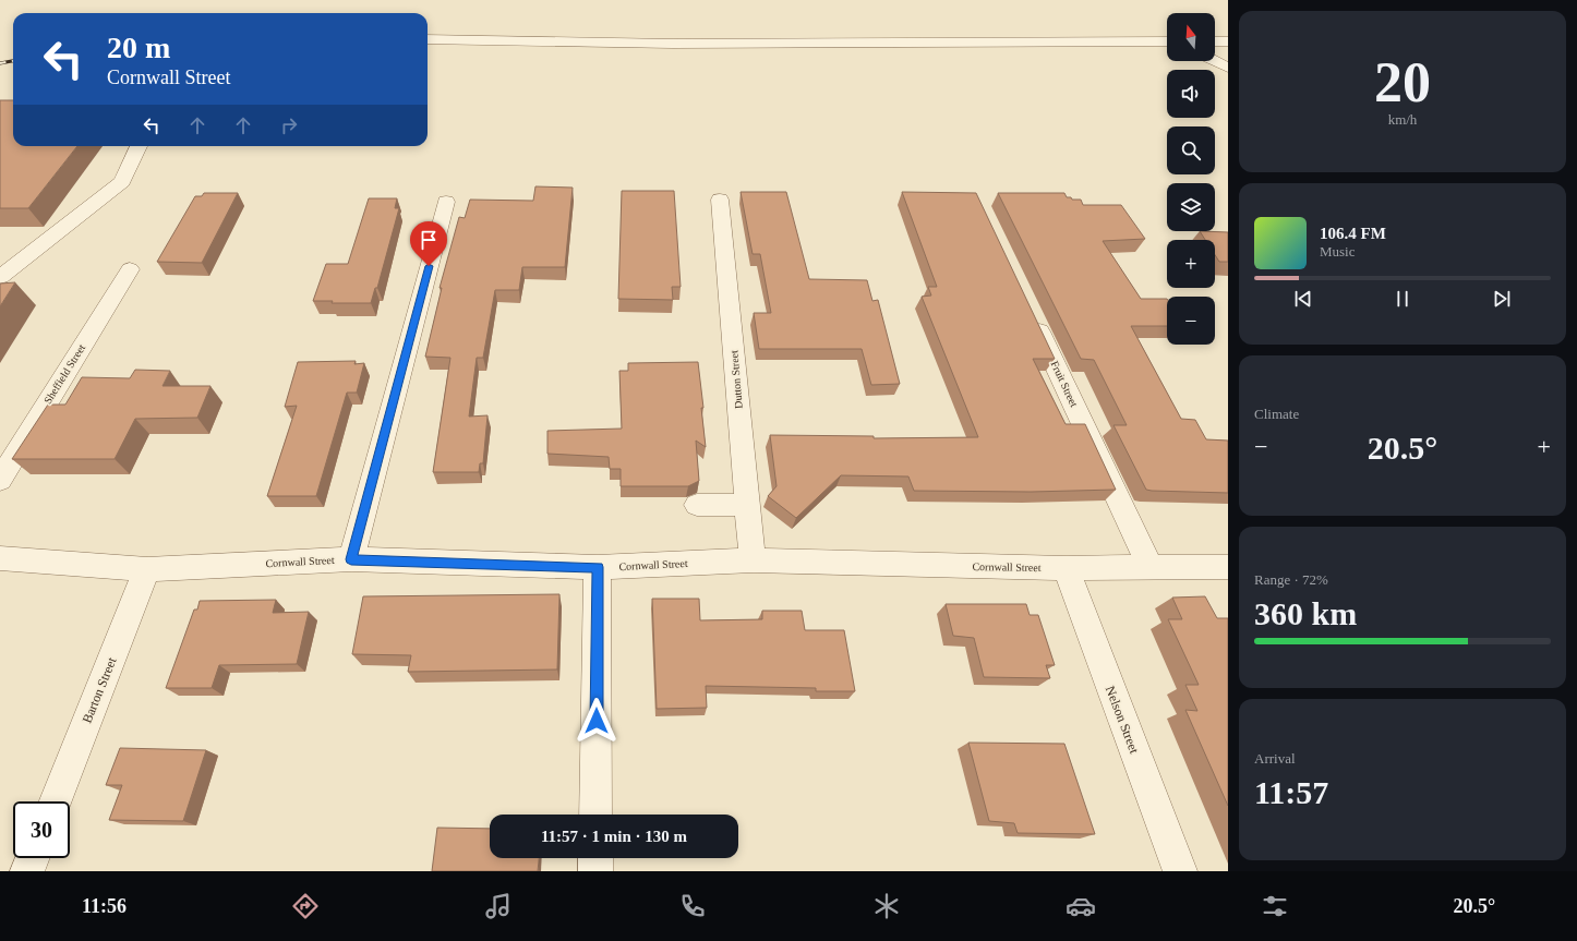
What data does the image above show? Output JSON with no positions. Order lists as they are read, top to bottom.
{
  "streets": {
    "street": [
      "Sheffield Street",
      "Dutton Street",
      "Fruit Street",
      "Cornwall Street",
      "Barton Street",
      "Nelson Street"
    ]
  },
  "crossings": [
    ["Dutton Street", "Cornwall Street"],
    ["Fruit Street", "Cornwall Street"],
    ["Cornwall Street", "Barton Street"],
    ["Cornwall Street", "Nelson Street"]
  ],
  "north": "top",
  "page": {
    "tile": [
      ["20", "km/h"],
      "Climate",
      ["Range · 72%", "360 km"],
      ["Arrival", "11:57"]
    ],
    "map_buttons": ["+", "−"],
    "turn": ["20 m", "Cornwall Street"],
    "song": ["106.4 FM", "Music"],
    "heat": ["−", "20.5°", "+"],
    "limit": "30",
    "trip": "11:57 · 1 min · 130 m",
    "tabs": ["11:56", "20.5°"]
  }
}
